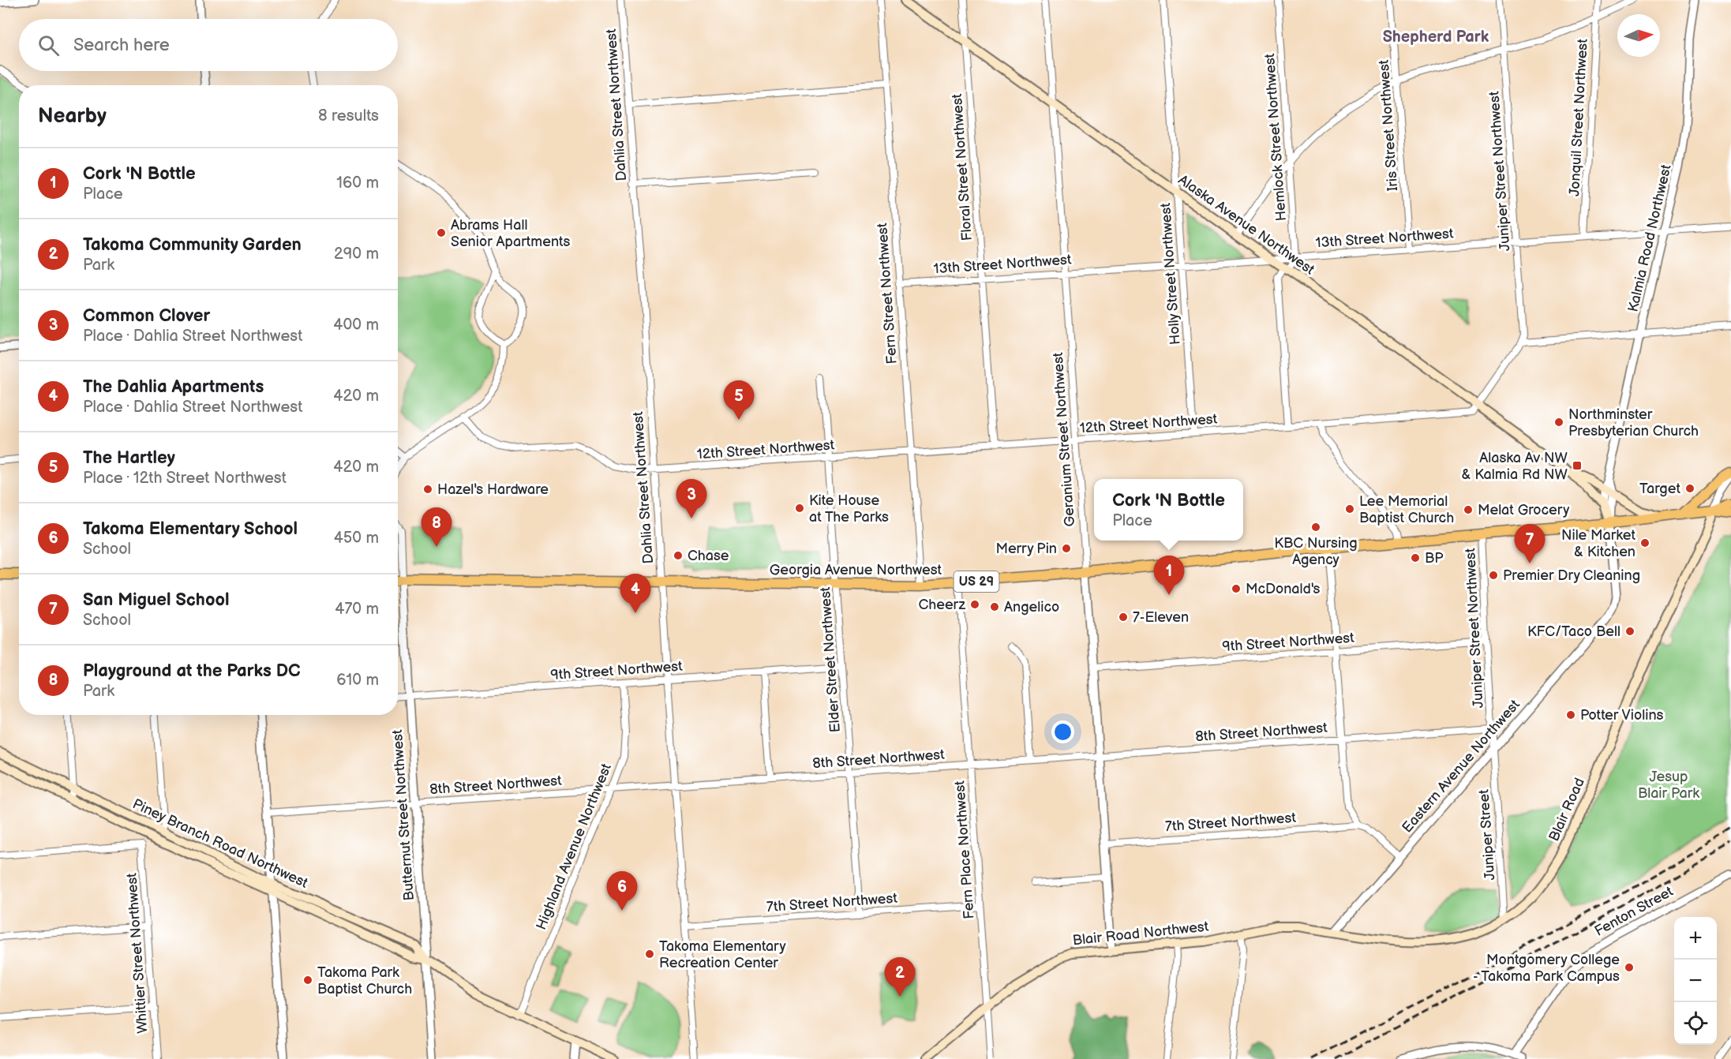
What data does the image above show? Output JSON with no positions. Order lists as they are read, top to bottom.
{
  "streets": {
    "highway": ["Georgia Avenue Northwest", "US 29"],
    "main road": [
      "Alaska Avenue Northwest",
      "Kalmia Road Northwest",
      "Blair Road",
      "Piney Branch Road Northwest",
      "Blair Road Northwest"
    ],
    "street": [
      "Dahlia Street Northwest",
      "Jonquil Street Northwest",
      "Iris Street Northwest",
      "Hemlock Street Northwest",
      "Floral Street Northwest",
      "Juniper Street Northwest",
      "13th Street Northwest",
      "Holly Street Northwest",
      "Fern Street Northwest",
      "12th Street Northwest",
      "Geranium Street Northwest",
      "9th Street Northwest",
      "Elder Street Northwest",
      "8th Street Northwest",
      "Eastern Avenue Northwest",
      "Butternut Street Northwest",
      "7th Street Northwest",
      "Juniper Street",
      "Highland Avenue Northwest",
      "Fern Place Northwest",
      "Fenton Street",
      "Whittier Street Northwest"
    ]
  },
  "crossings": [
    ["Dahlia Street Northwest", "12th Street Northwest"],
    ["Dahlia Street Northwest", "Georgia Avenue Northwest"],
    ["Dahlia Street Northwest", "9th Street Northwest"],
    ["Dahlia Street Northwest", "8th Street Northwest"],
    ["Dahlia Street Northwest", "7th Street Northwest"],
    ["Jonquil Street Northwest", "13th Street Northwest"],
    ["Iris Street Northwest", "13th Street Northwest"],
    ["Hemlock Street Northwest", "13th Street Northwest"],
    ["Floral Street Northwest", "Alaska Avenue Northwest"],
    ["Floral Street Northwest", "13th Street Northwest"],
    ["Floral Street Northwest", "12th Street Northwest"],
    ["Juniper Street Northwest", "13th Street Northwest"],
    ["Juniper Street Northwest", "Georgia Avenue Northwest"],
    ["Juniper Street Northwest", "9th Street Northwest"],
    ["Juniper Street Northwest", "8th Street Northwest"],
    ["Juniper Street Northwest", "Eastern Avenue Northwest"],
    ["Juniper Street Northwest", "Juniper Street"],
    ["Alaska Avenue Northwest", "13th Street Northwest"],
    ["Alaska Avenue Northwest", "Kalmia Road Northwest"],
    ["Alaska Avenue Northwest", "Holly Street Northwest"],
    ["Alaska Avenue Northwest", "12th Street Northwest"],
    ["Alaska Avenue Northwest", "Geranium Street Northwest"],
    ["Alaska Avenue Northwest", "Georgia Avenue Northwest"],
    ["13th Street Northwest", "Kalmia Road Northwest"],
    ["13th Street Northwest", "Holly Street Northwest"],
    ["13th Street Northwest", "Fern Street Northwest"],
    ["13th Street Northwest", "Geranium Street Northwest"],
    ["Kalmia Road Northwest", "Georgia Avenue Northwest"],
    ["Kalmia Road Northwest", "Eastern Avenue Northwest"],
    ["Holly Street Northwest", "12th Street Northwest"],
    ["Fern Street Northwest", "12th Street Northwest"],
    ["Fern Street Northwest", "Georgia Avenue Northwest"],
    ["12th Street Northwest", "Geranium Street Northwest"],
    ["12th Street Northwest", "Elder Street Northwest"],
    ["Geranium Street Northwest", "Georgia Avenue Northwest"],
    ["Geranium Street Northwest", "9th Street Northwest"],
    ["Geranium Street Northwest", "8th Street Northwest"],
    ["Geranium Street Northwest", "7th Street Northwest"],
    ["Geranium Street Northwest", "Blair Road Northwest"],
    ["Georgia Avenue Northwest", "US 29"],
    ["Georgia Avenue Northwest", "Elder Street Northwest"],
    ["Georgia Avenue Northwest", "Blair Road"],
    ["Georgia Avenue Northwest", "Fern Place Northwest"],
    ["US 29", "Blair Road"],
    ["9th Street Northwest", "Elder Street Northwest"],
    ["9th Street Northwest", "Butternut Street Northwest"],
    ["9th Street Northwest", "Highland Avenue Northwest"],
    ["Elder Street Northwest", "8th Street Northwest"],
    ["Elder Street Northwest", "7th Street Northwest"],
    ["8th Street Northwest", "Butternut Street Northwest"],
    ["8th Street Northwest", "Highland Avenue Northwest"],
    ["8th Street Northwest", "Fern Place Northwest"],
    ["Eastern Avenue Northwest", "Blair Road"],
    ["Eastern Avenue Northwest", "Juniper Street"],
    ["Eastern Avenue Northwest", "Blair Road Northwest"],
    ["Blair Road", "Juniper Street"],
    ["Blair Road", "Blair Road Northwest"],
    ["Butternut Street Northwest", "Piney Branch Road Northwest"],
    ["7th Street Northwest", "Fern Place Northwest"],
    ["Piney Branch Road Northwest", "Highland Avenue Northwest"],
    ["Fern Place Northwest", "Blair Road Northwest"]
  ],
  "districts": ["Shepherd Park"],
  "parks": ["Jesup Blair Park"],
  "places": {
    "other": [
      "Abrams Hall Senior Apartments",
      "Northminster Presbyterian Church",
      "Target",
      "Hazel's Hardware",
      "Kite House at The Parks",
      "Lee Memorial Baptist Church",
      "Melat Grocery",
      "KBC Nursing Agency",
      "Nile Market & Kitchen",
      "Merry Pin",
      "Chase",
      "BP",
      "Premier Dry Cleaning",
      "McDonald's",
      "Cheerz",
      "Angelico",
      "7-Eleven",
      "KFC/Taco Bell",
      "Potter Violins",
      "Takoma Elementary Recreation Center",
      "Montgomery College - Takoma Park Campus",
      "Takoma Park Baptist Church"
    ],
    "transit": ["Alaska Av NW & Kalmia Rd NW"]
  },
  "north": "right",
  "page": {
    "search": "Search here",
    "heading": ["Nearby", "8 results"],
    "list": [
      {
        "mark": "1",
        "name": "Cork 'N Bottle",
        "note": "Place",
        "value": "160 m"
      },
      {
        "mark": "2",
        "name": "Takoma Community Garden",
        "note": "Park",
        "value": "290 m"
      },
      {
        "mark": "3",
        "name": "Common Clover",
        "note": "Place · Dahlia Street Northwest",
        "value": "400 m"
      },
      {
        "mark": "4",
        "name": "The Dahlia Apartments",
        "note": "Place · Dahlia Street Northwest",
        "value": "420 m"
      },
      {
        "mark": "5",
        "name": "The Hartley",
        "note": "Place · 12th Street Northwest",
        "value": "420 m"
      },
      {
        "mark": "6",
        "name": "Takoma Elementary School",
        "note": "School",
        "value": "450 m"
      },
      {
        "mark": "7",
        "name": "San Miguel School",
        "note": "School",
        "value": "470 m"
      },
      {
        "mark": "8",
        "name": "Playground at the Parks DC",
        "note": "Park",
        "value": "610 m"
      }
    ],
    "pins": [
      "5",
      "3",
      "8",
      "7",
      "1",
      "4",
      "6",
      "2"
    ],
    "popup": ["Cork 'N Bottle", "Place"],
    "map_buttons": ["+", "−"]
  }
}
